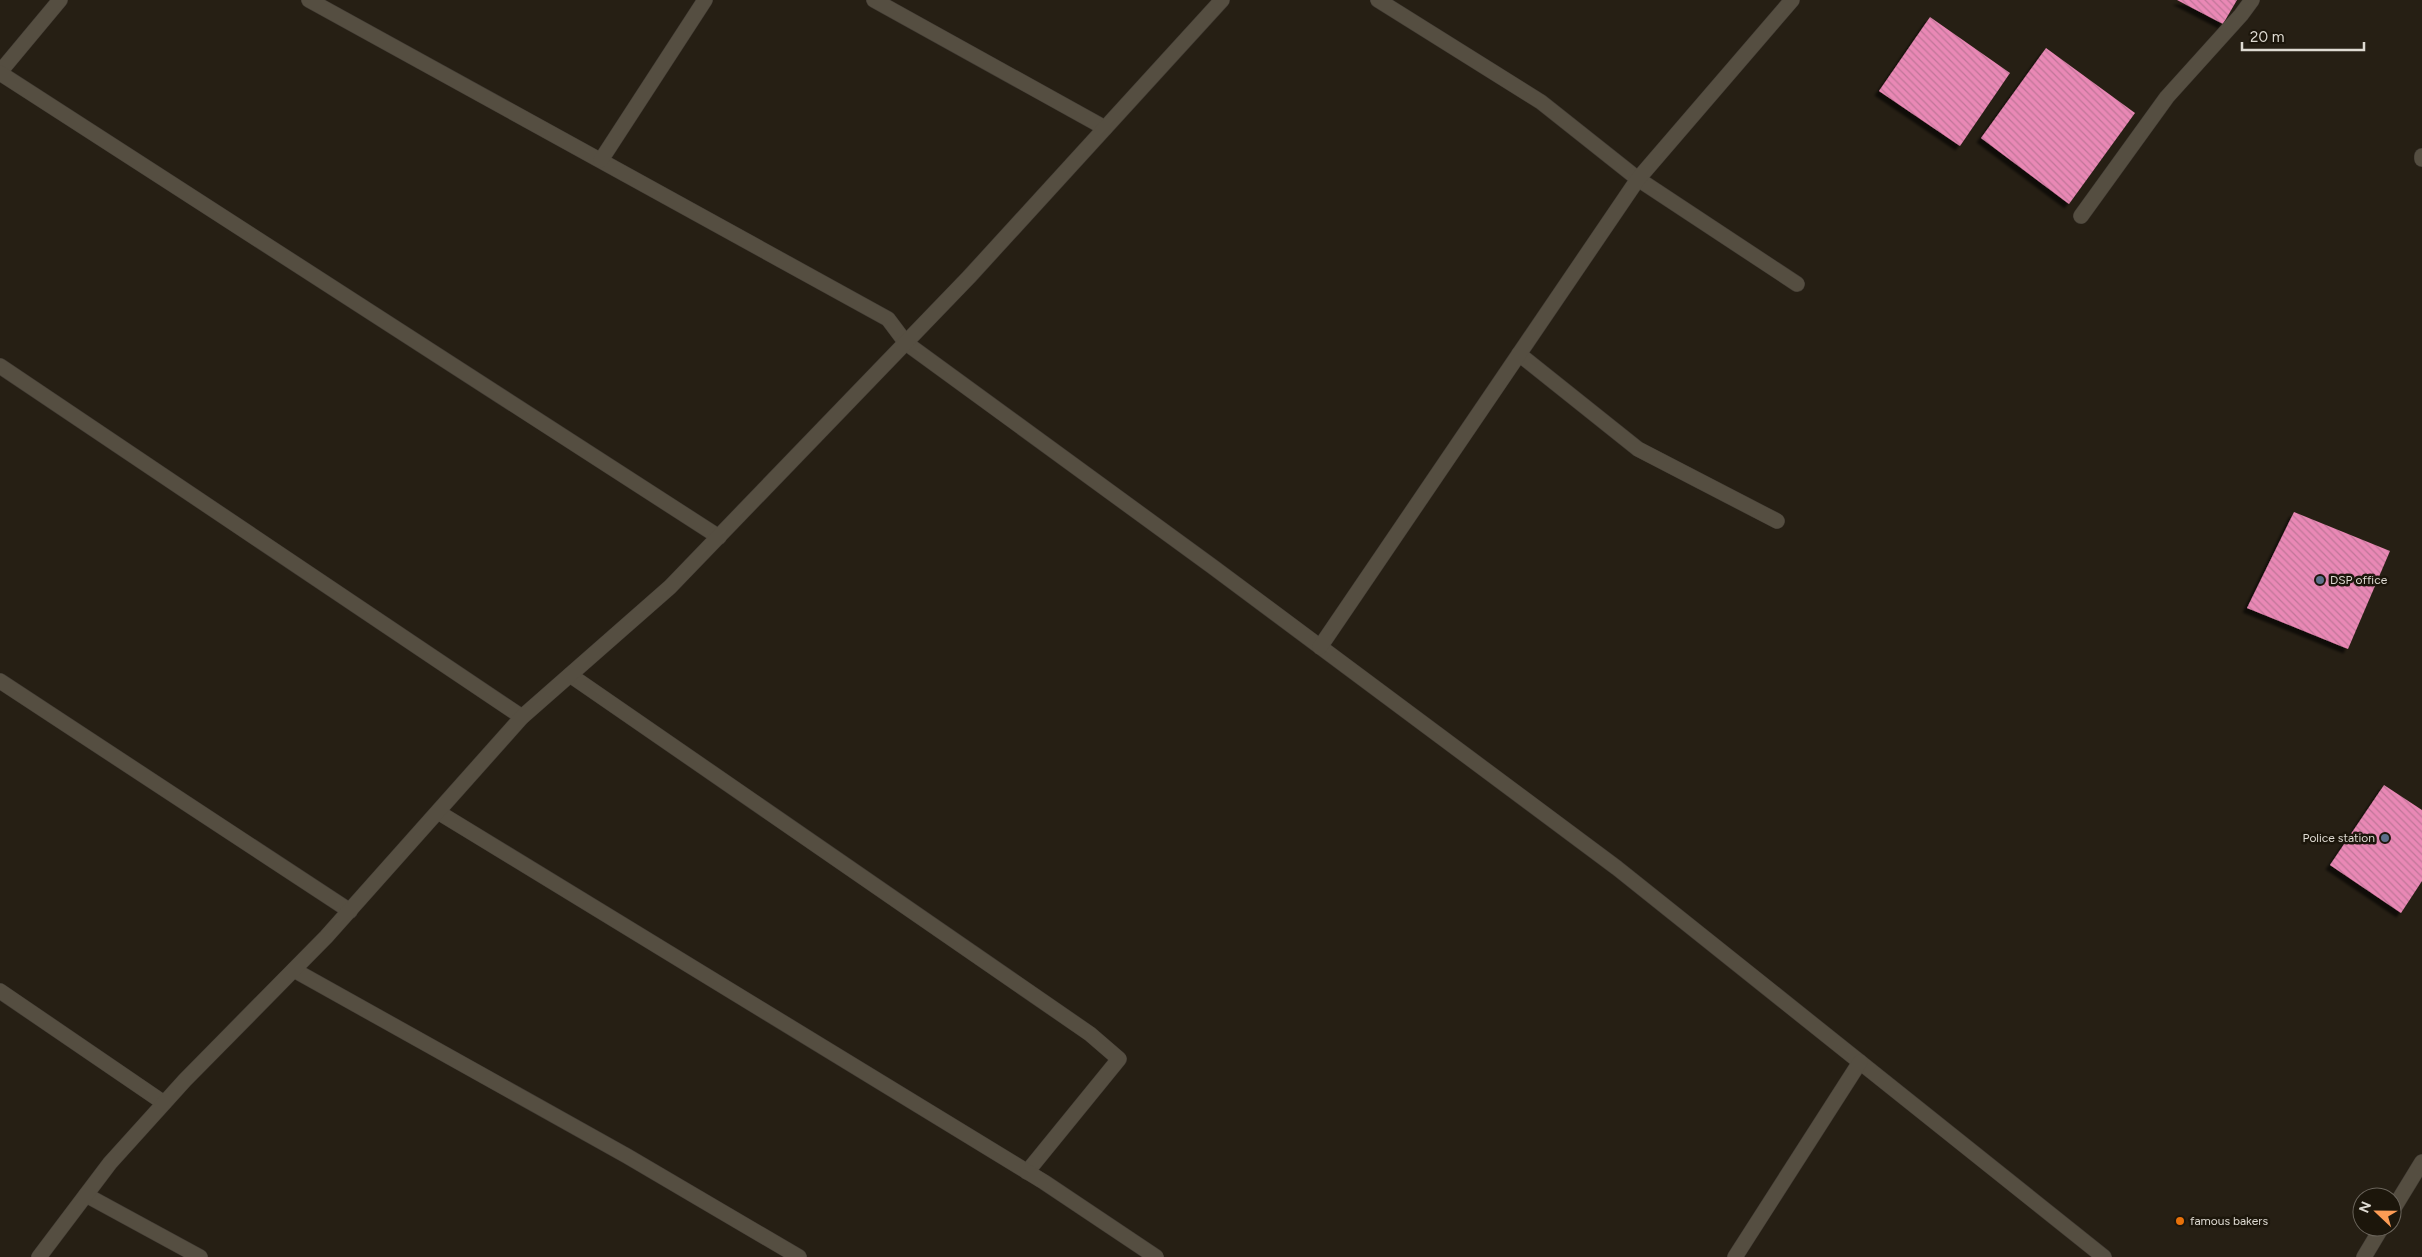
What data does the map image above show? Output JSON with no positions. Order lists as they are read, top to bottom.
{
  "places": ["DSP office", "Police station", "famous bakers"],
  "scale_bar": "20 m",
  "north": "left"
}
